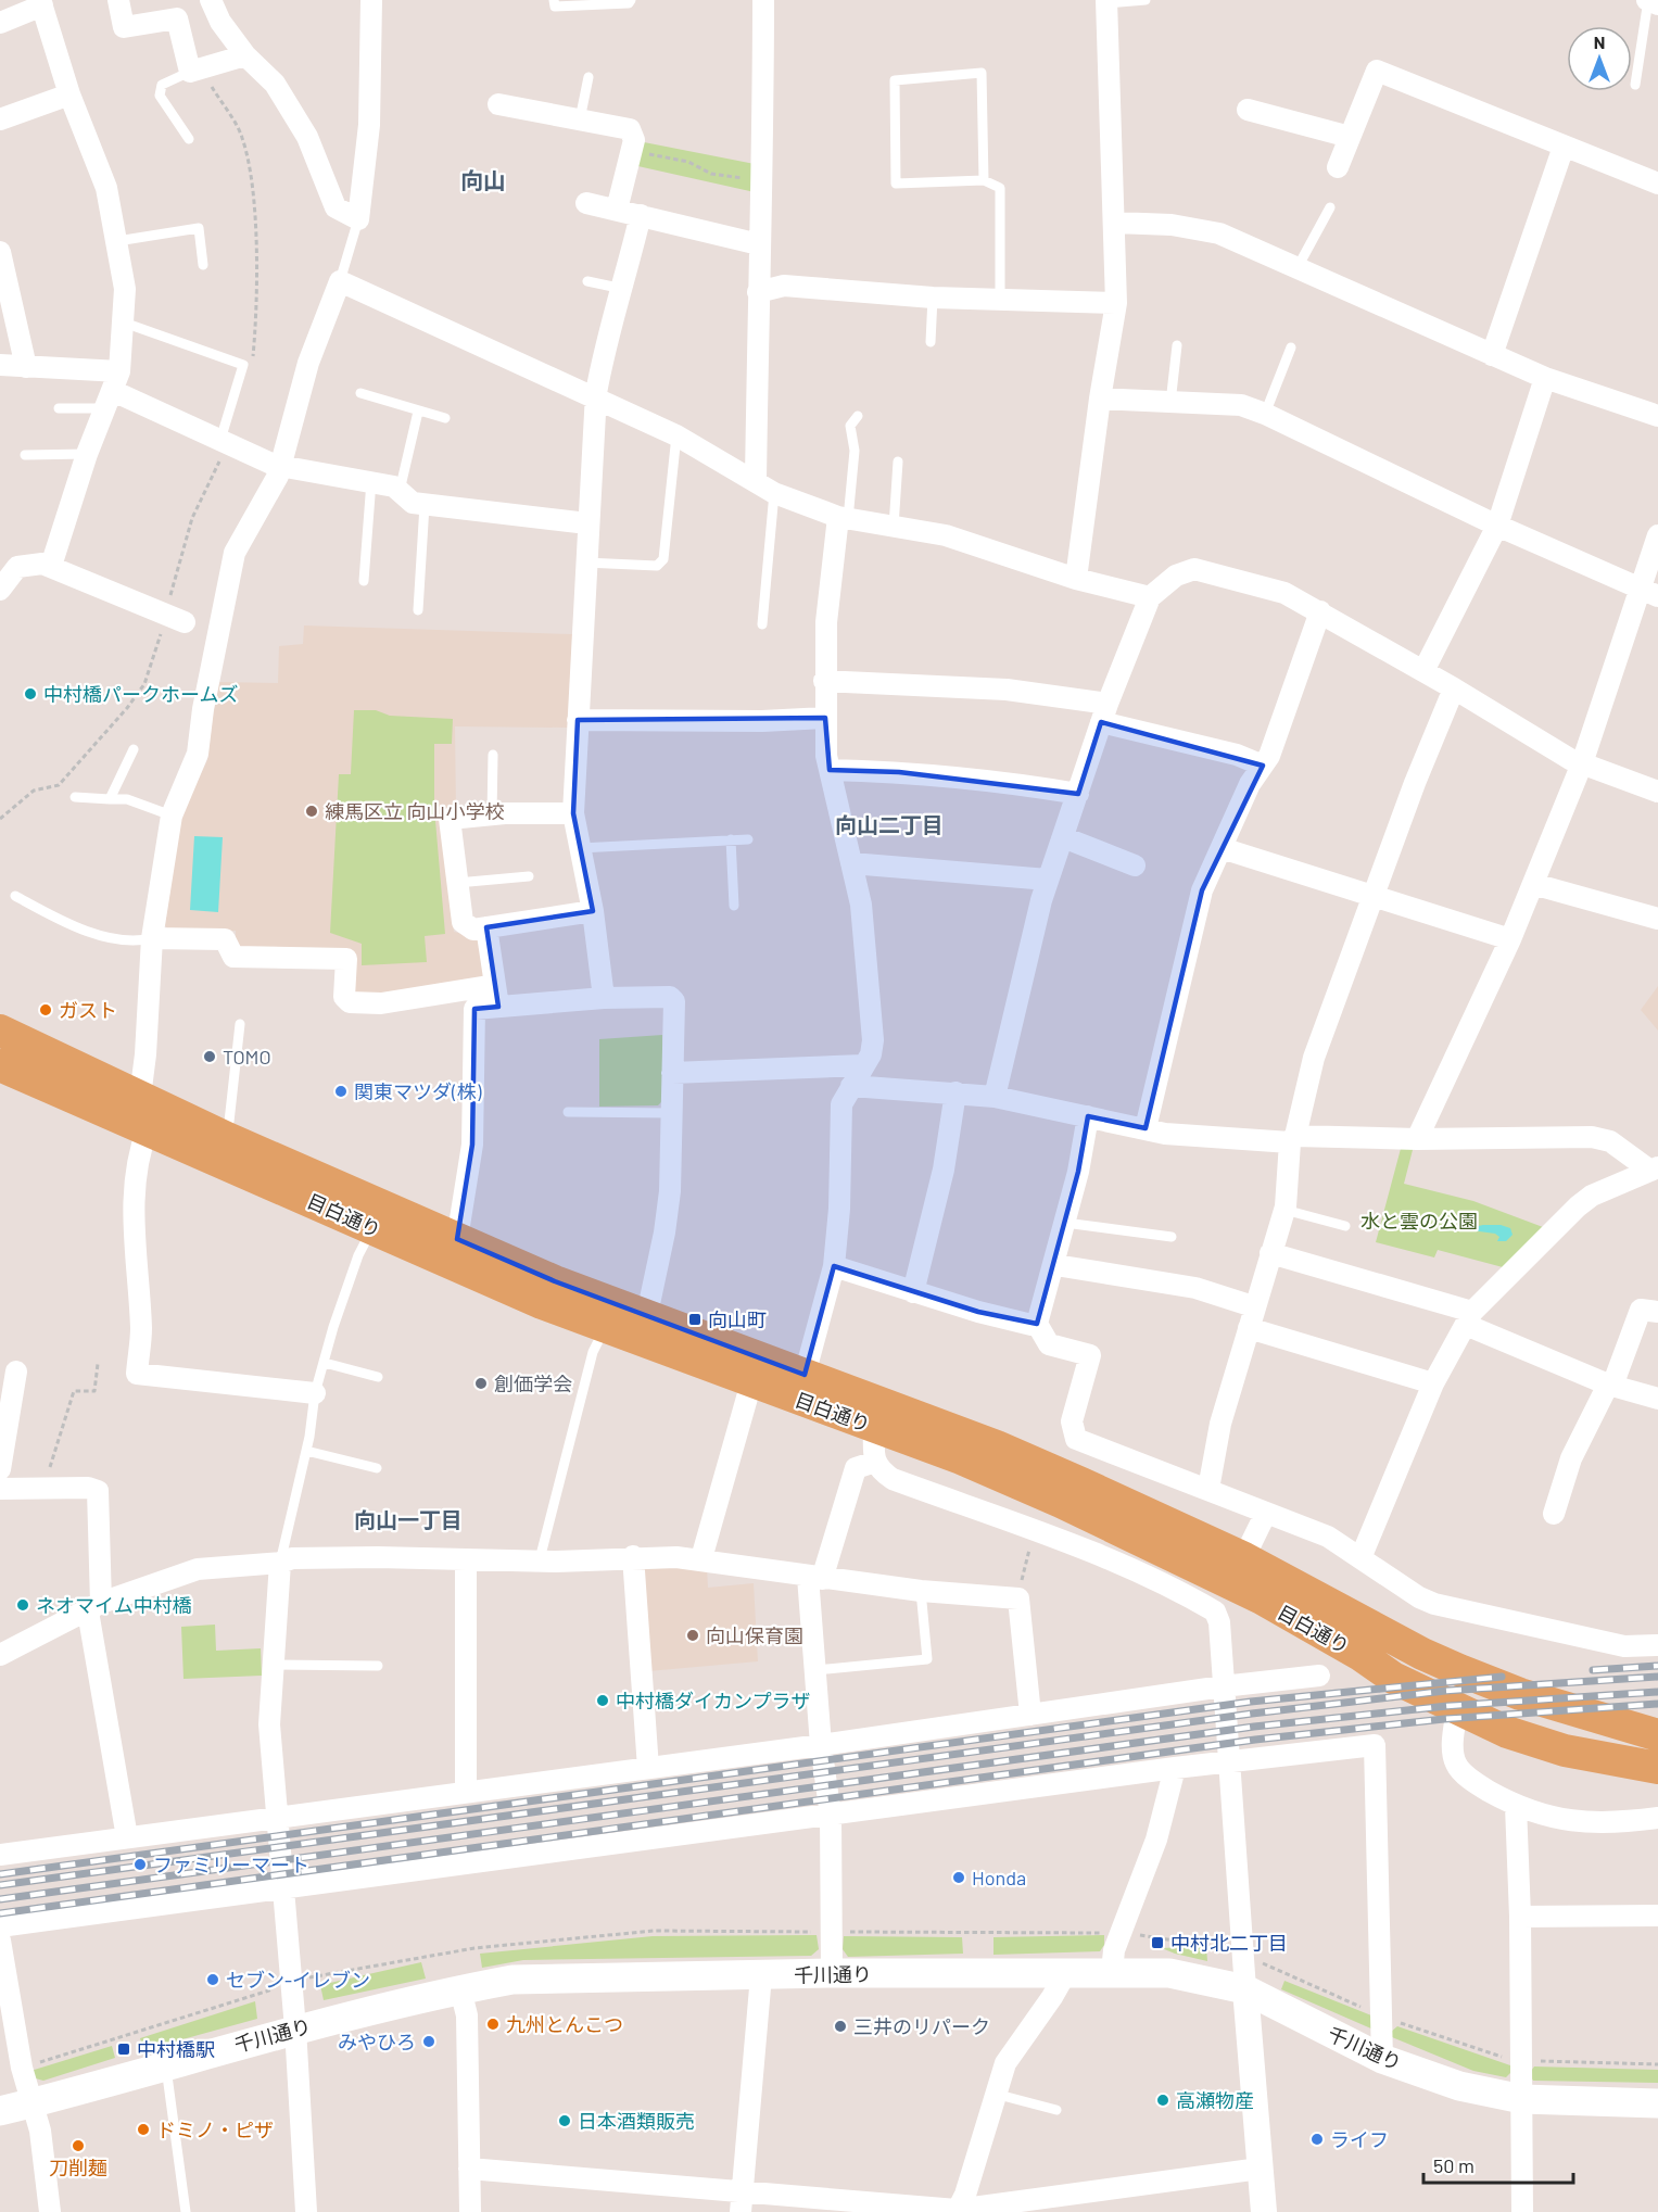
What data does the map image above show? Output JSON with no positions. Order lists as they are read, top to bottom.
{
  "streets": {
    "main road": ["目白通り", "千川通り"]
  },
  "districts": ["向山", "向山二丁目", "向山一丁目"],
  "parks": ["水と雲の公園"],
  "places": {
    "other": [
      "中村橋パークホームズ",
      "練馬区立 向山小学校",
      "ガスト",
      "TOMO",
      "関東マツダ(株)",
      "創価学会",
      "ネオマイム中村橋",
      "向山保育園",
      "中村橋ダイカンプラザ",
      "ファミリーマート",
      "Honda",
      "セブン-イレブン",
      "九州とんこつ",
      "三井のリパーク",
      "みやひろ",
      "高瀬物産",
      "日本酒類販売",
      "ドミノ・ピザ",
      "ライフ",
      "刀削麺"
    ],
    "transit": ["向山町", "中村北二丁目", "中村橋駅"]
  },
  "scale_bar": "50 m",
  "north": "top"
}
